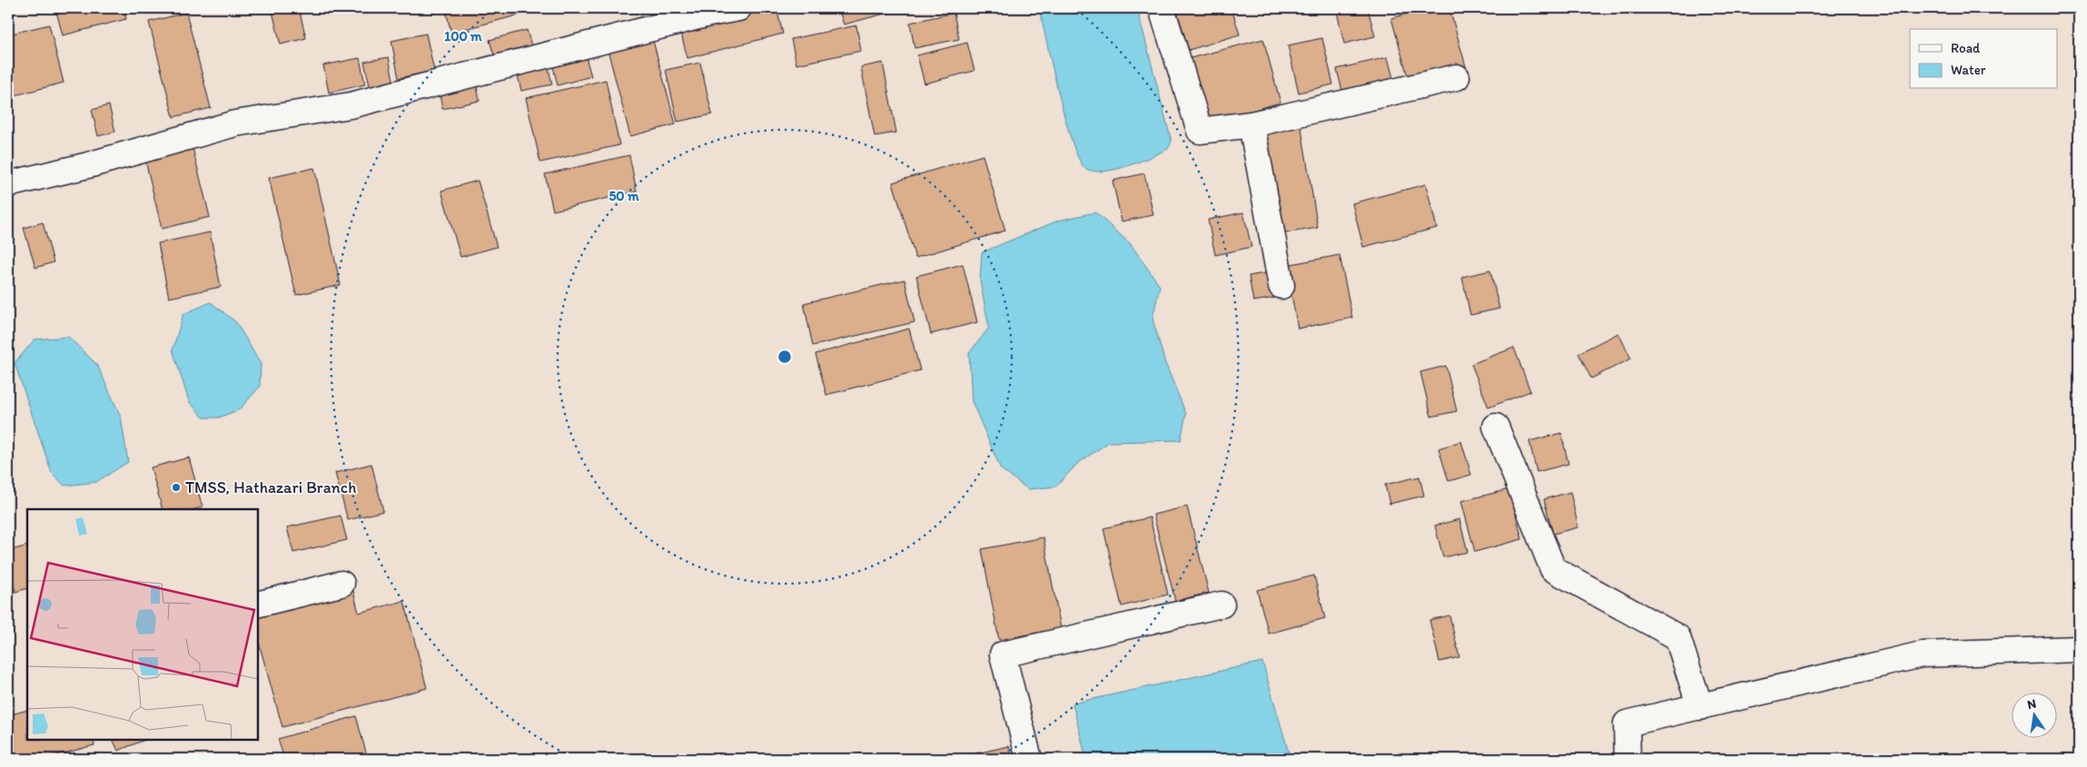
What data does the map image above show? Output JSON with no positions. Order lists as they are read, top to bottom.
{
  "places": ["TMSS, Hathazari Branch"],
  "legend": ["Road", "Water"],
  "north": "top",
  "rings": ["100 m", "50 m"]
}
